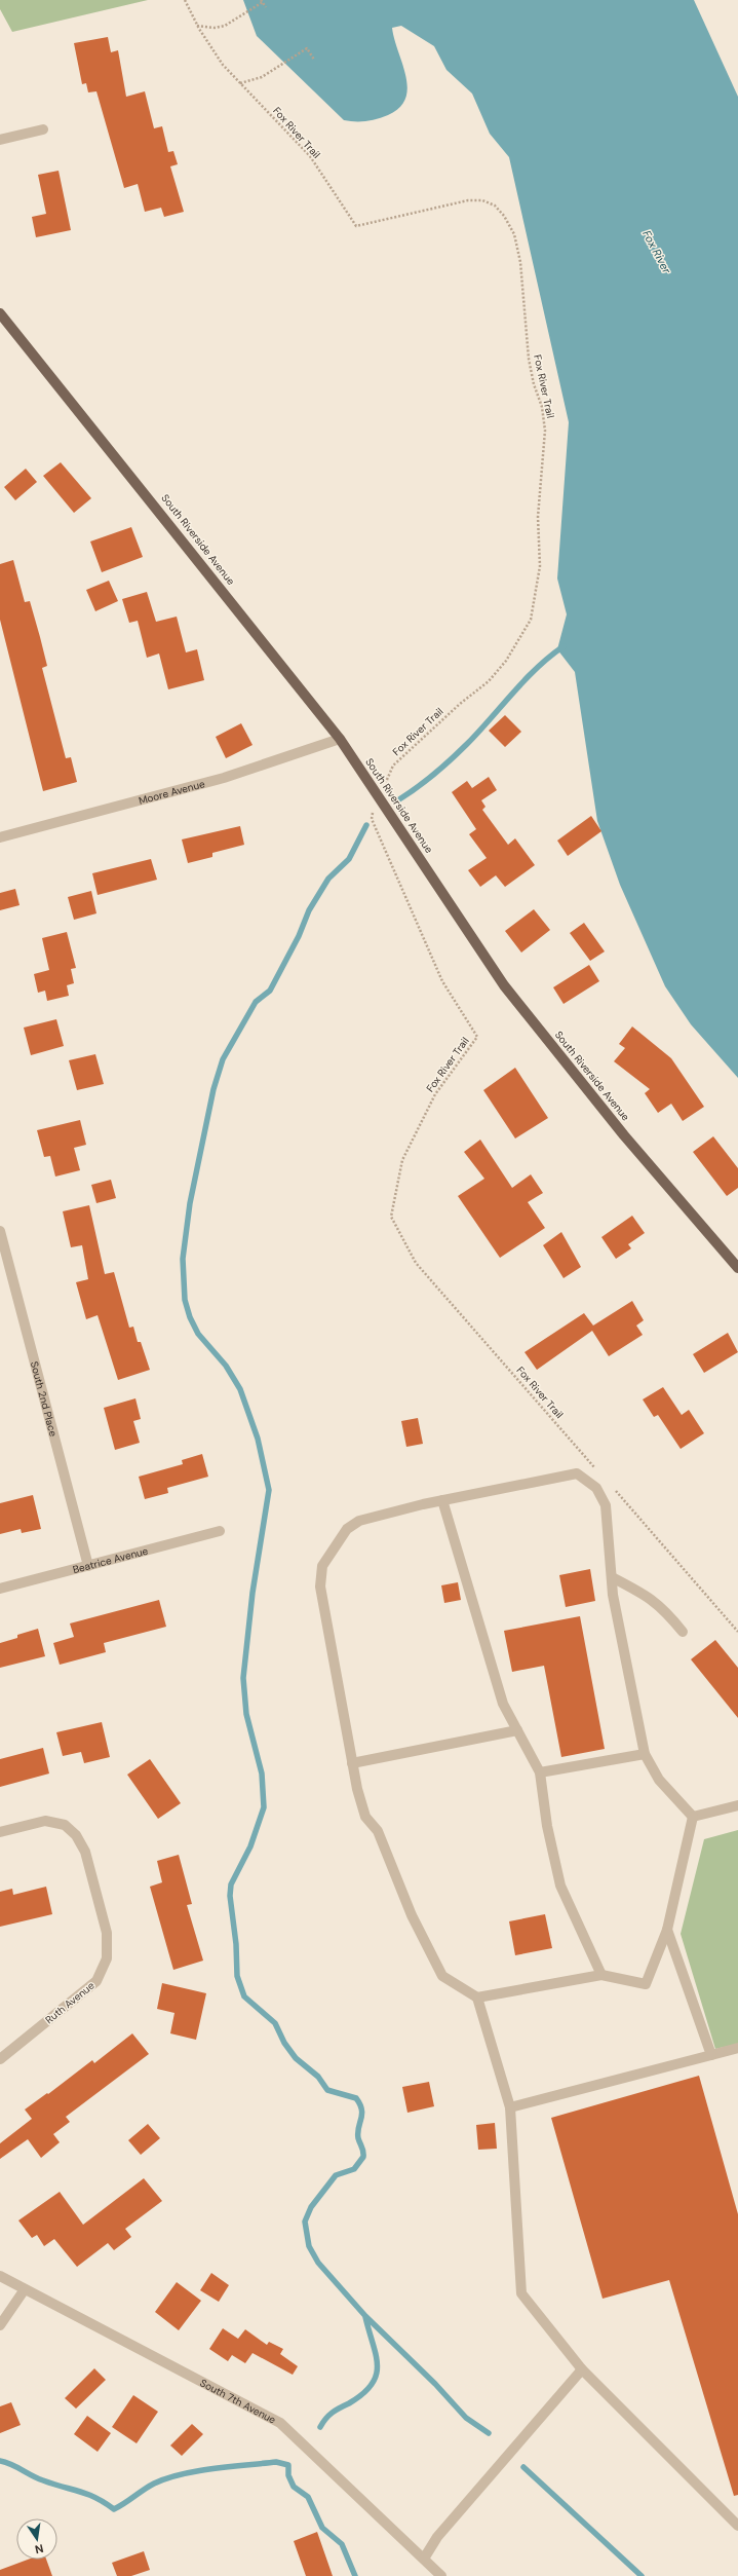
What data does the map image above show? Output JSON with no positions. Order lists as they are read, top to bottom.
{
  "streets": {
    "main road": ["South Riverside Avenue"],
    "street": [
      "Moore Avenue",
      "South 2nd Place",
      "Beatrice Avenue",
      "Ruth Avenue",
      "South 7th Avenue"
    ],
    "path": ["Fox River Trail"]
  },
  "crossings": [
    ["Fox River Trail", "South Riverside Avenue"],
    ["South Riverside Avenue", "Moore Avenue"],
    ["South 2nd Place", "Beatrice Avenue"]
  ],
  "water": ["Fox River"],
  "north": "bottom"
}
